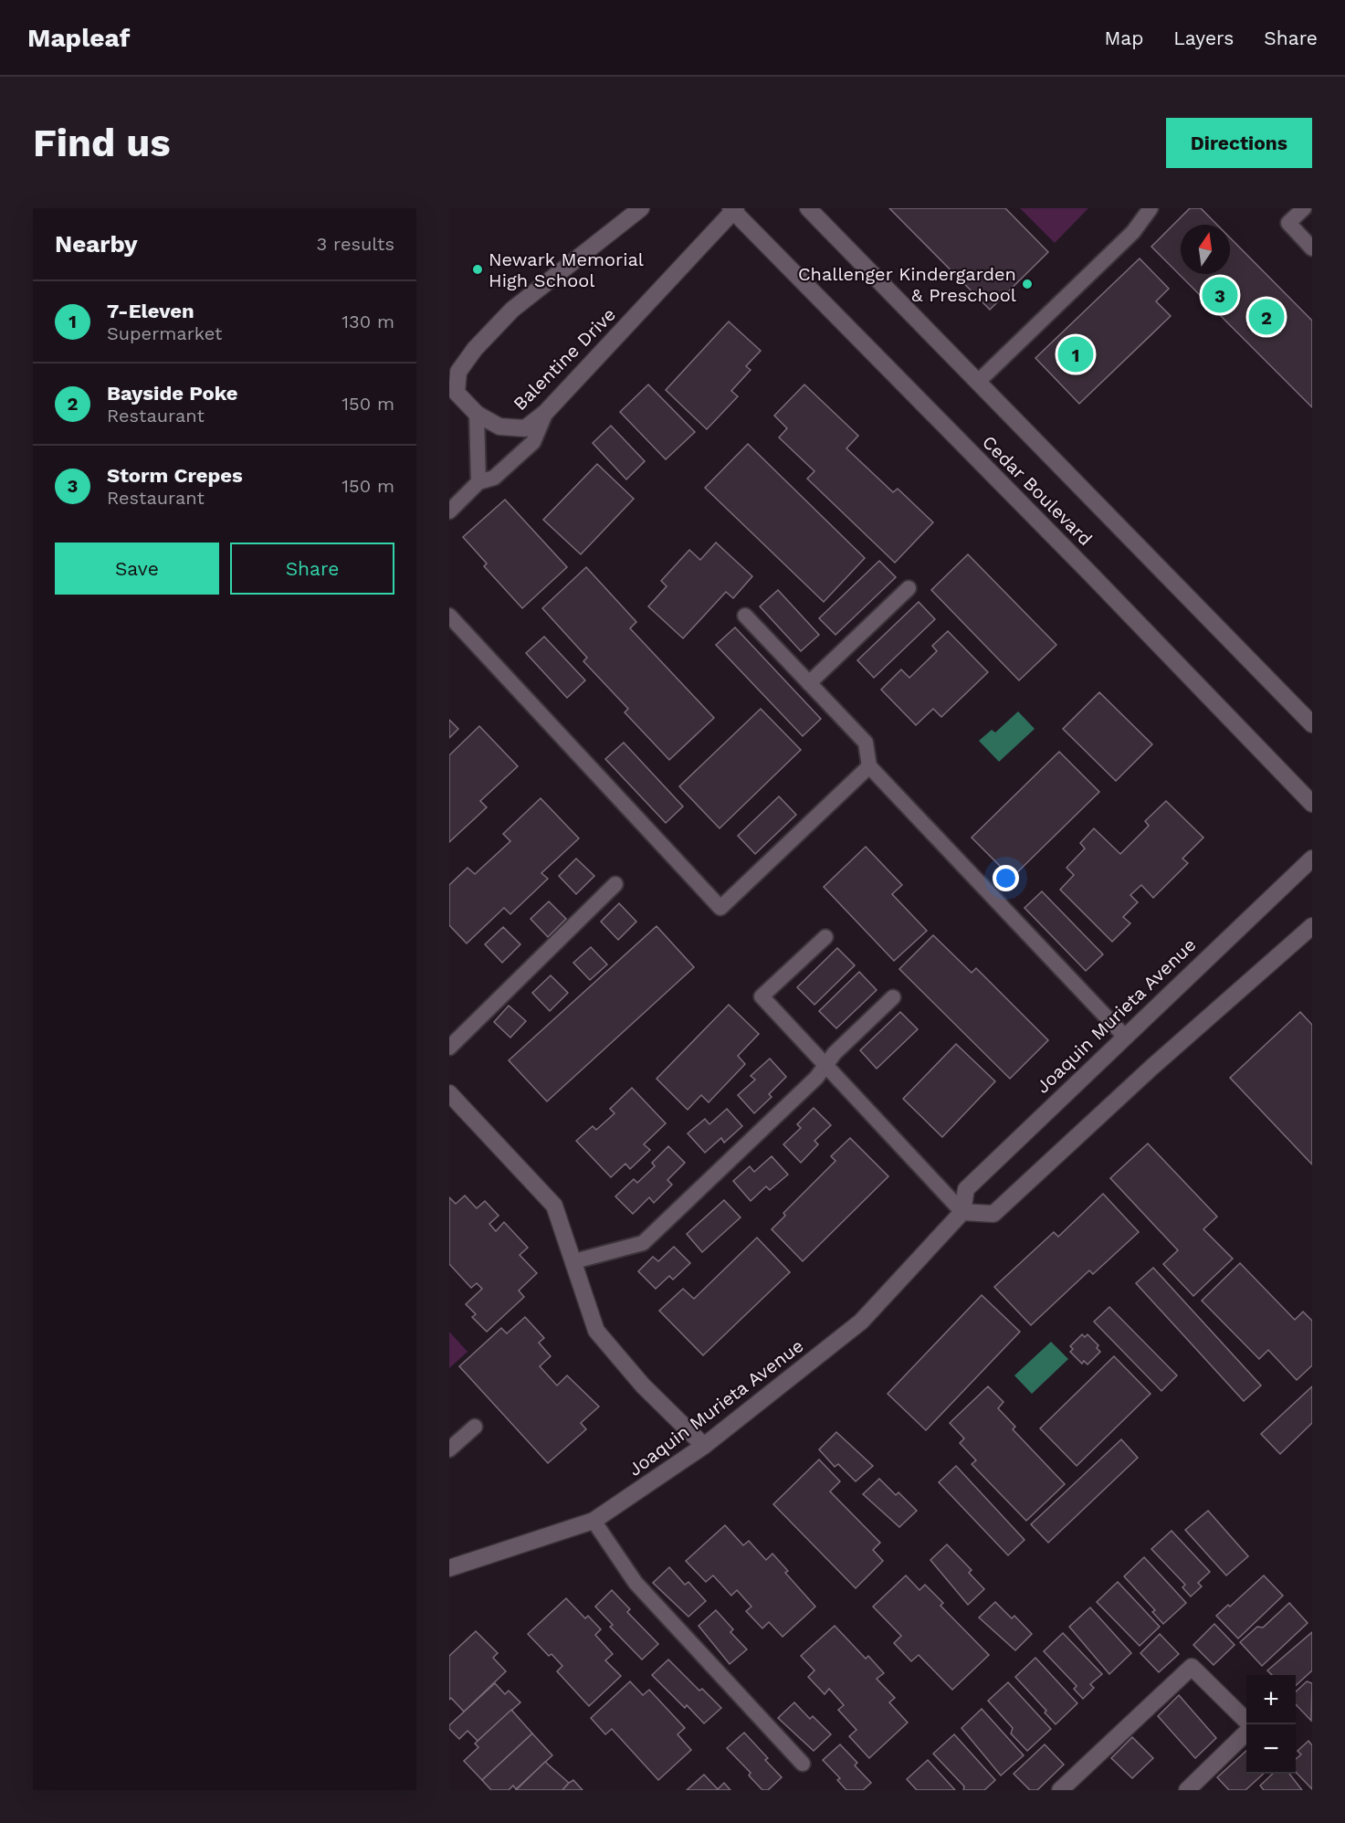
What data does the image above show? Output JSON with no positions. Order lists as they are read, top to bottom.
{
  "streets": {
    "street": ["Balentine Drive", "Cedar Boulevard", "Joaquin Murieta Avenue"]
  },
  "crossings": [
    ["Balentine Drive", "Cedar Boulevard"]
  ],
  "places": ["Newark Memorial High School", "Challenger Kindergarden & Preschool"],
  "north": "top",
  "page": {
    "header": "Mapleaf",
    "nav": ["Map", "Layers", "Share"],
    "buttons": [
      "Directions",
      ["Save", "Share"]
    ],
    "title": "Find us",
    "heading": ["Nearby", "3 results"],
    "pins": ["3", "2", "1"],
    "list": [
      {
        "mark": "1",
        "name": "7-Eleven",
        "note": "Supermarket",
        "value": "130 m"
      },
      {
        "mark": "2",
        "name": "Bayside Poke",
        "note": "Restaurant",
        "value": "150 m"
      },
      {
        "mark": "3",
        "name": "Storm Crepes",
        "note": "Restaurant",
        "value": "150 m"
      }
    ],
    "map_buttons": ["+", "−"]
  }
}
